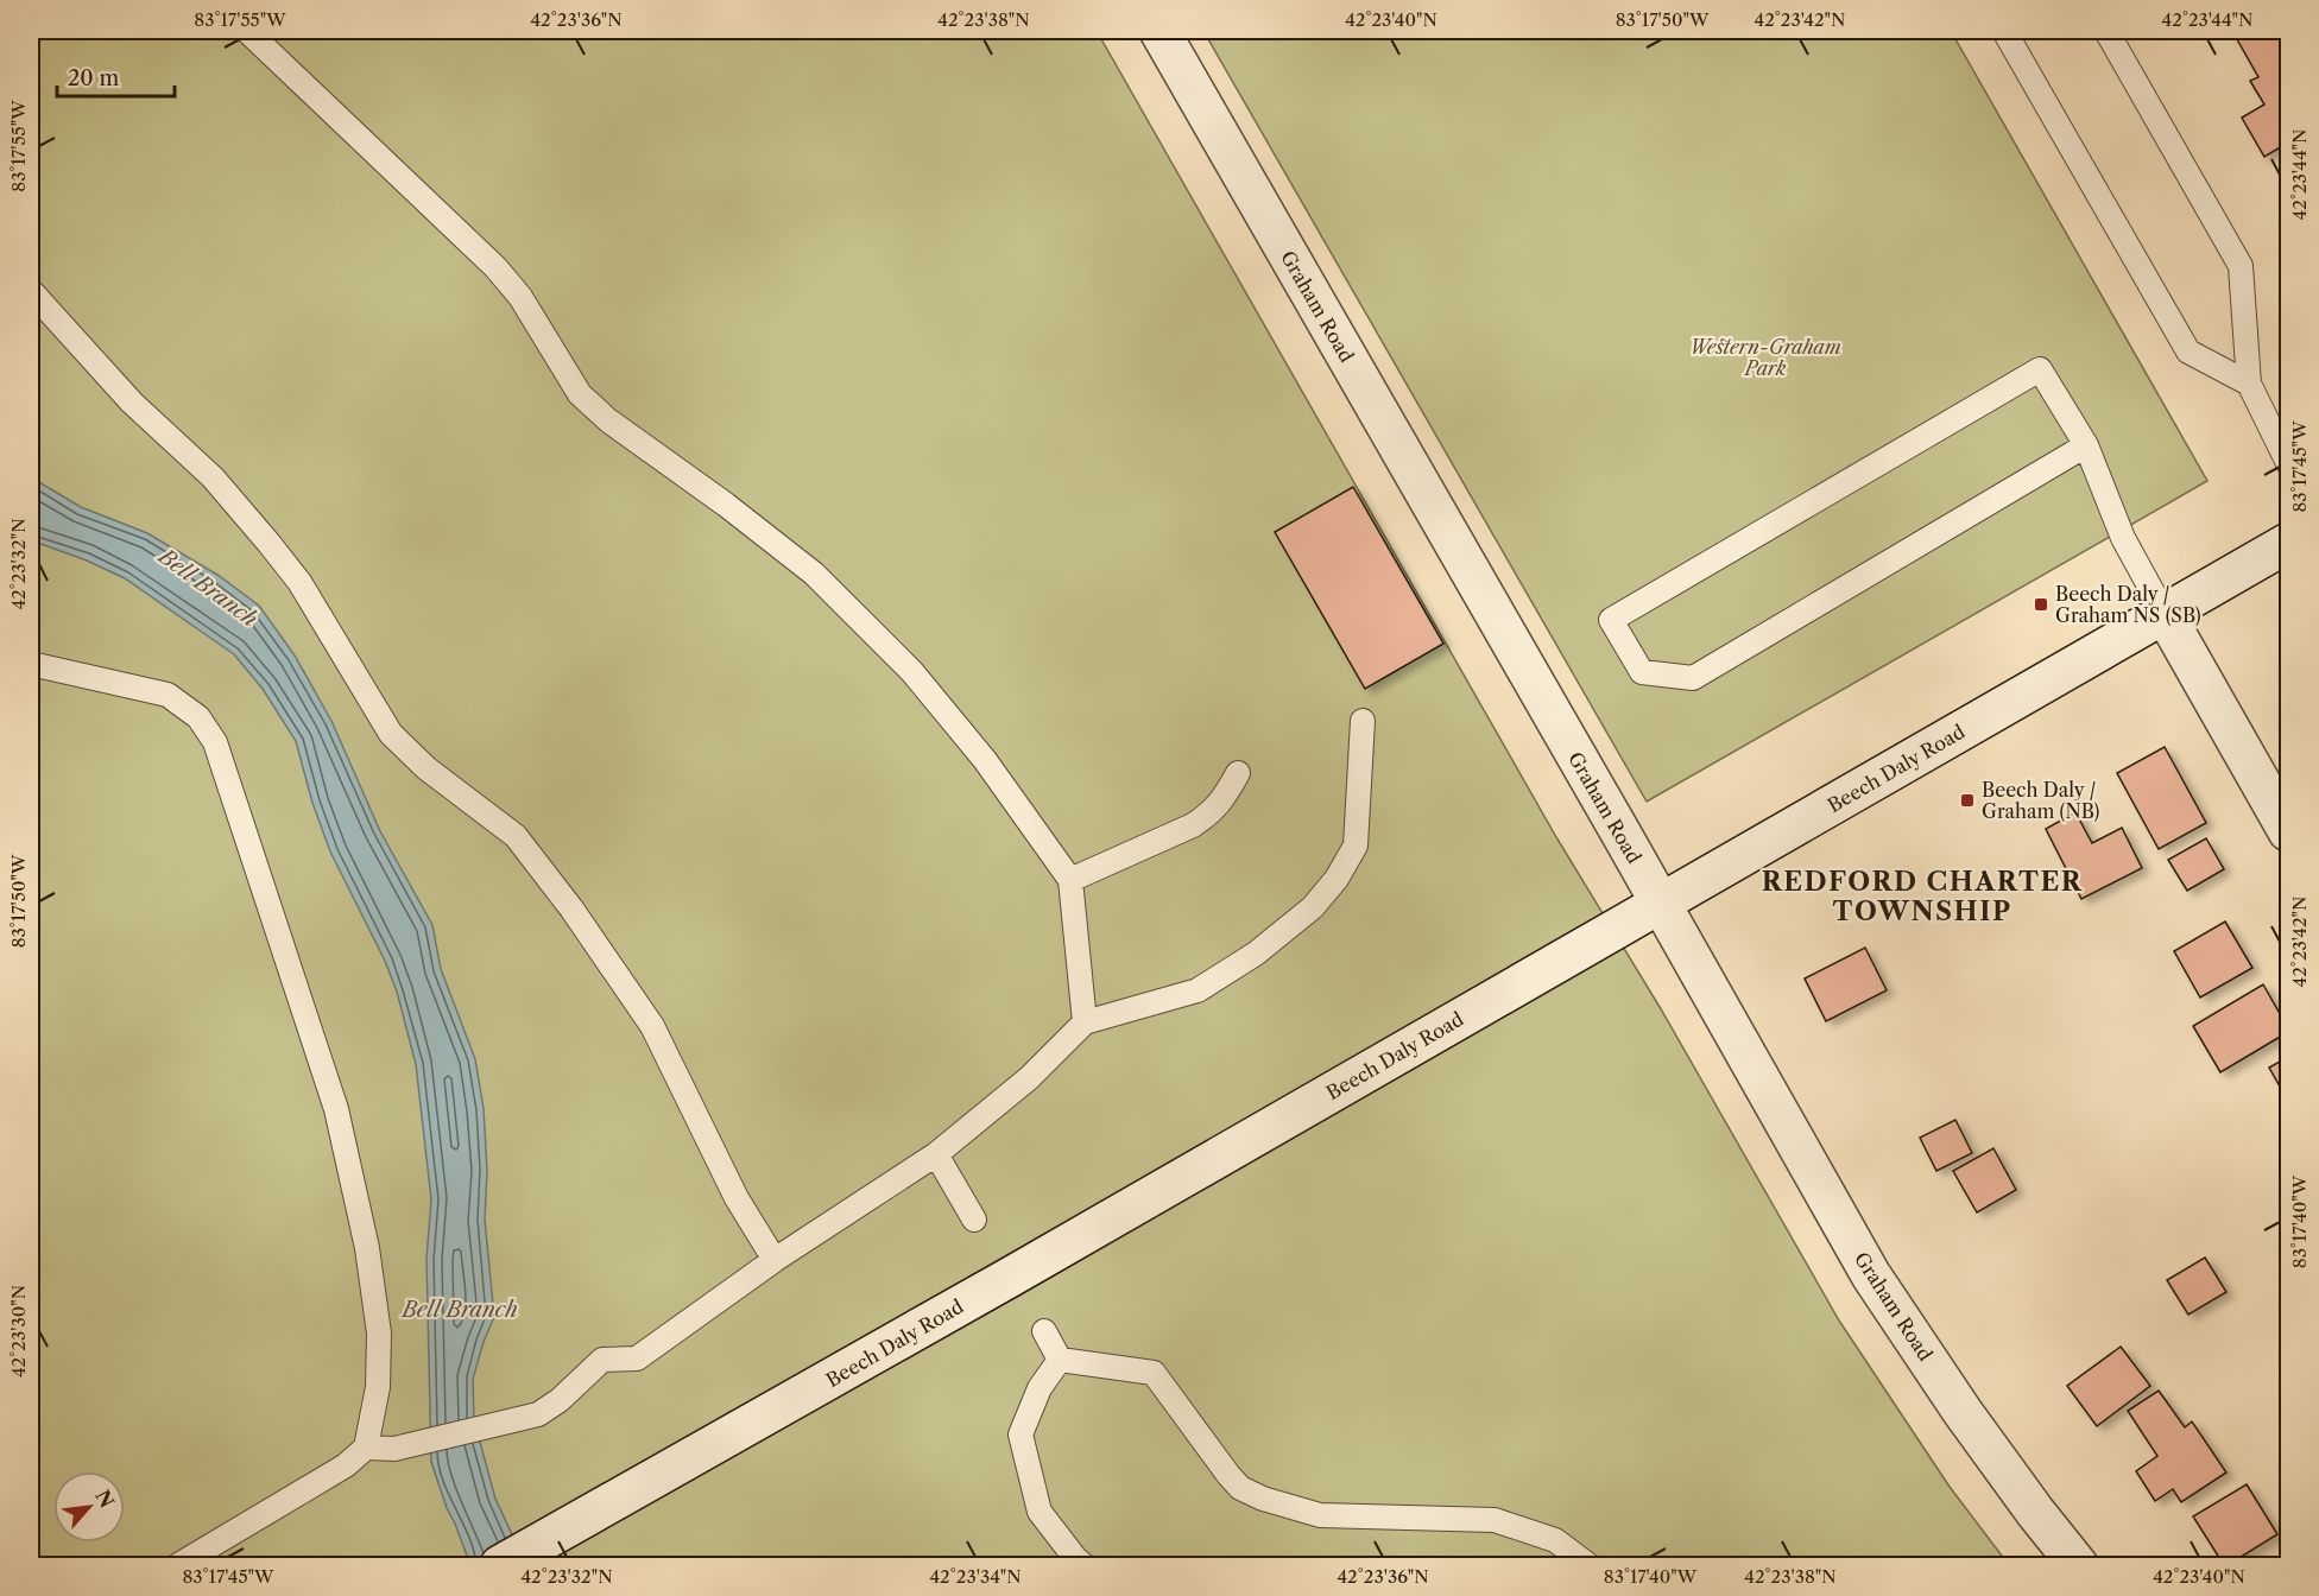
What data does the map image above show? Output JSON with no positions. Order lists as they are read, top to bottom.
{
  "streets": {
    "main road": ["Graham Road", "Beech Daly Road"]
  },
  "crossings": [
    ["Graham Road", "Beech Daly Road"]
  ],
  "districts": ["REDFORD CHARTER TOWNSHIP"],
  "water": ["Bell Branch"],
  "parks": ["Western-Graham Park"],
  "places": {
    "transit": ["Beech Daly / Graham NS (SB)", "Beech Daly / Graham (NB)"]
  },
  "scale_bar": "20 m",
  "north": "top right",
  "coordinates": [
    "83°17'55\"W",
    "42°23'36\"N",
    "42°23'38\"N",
    "42°23'40\"N",
    "83°17'50\"W",
    "42°23'42\"N",
    "42°23'44\"N",
    "83°17'45\"W",
    "42°23'32\"N",
    "83°17'40\"W",
    "42°23'30\"N",
    "42°23'34\"N"
  ]
}
